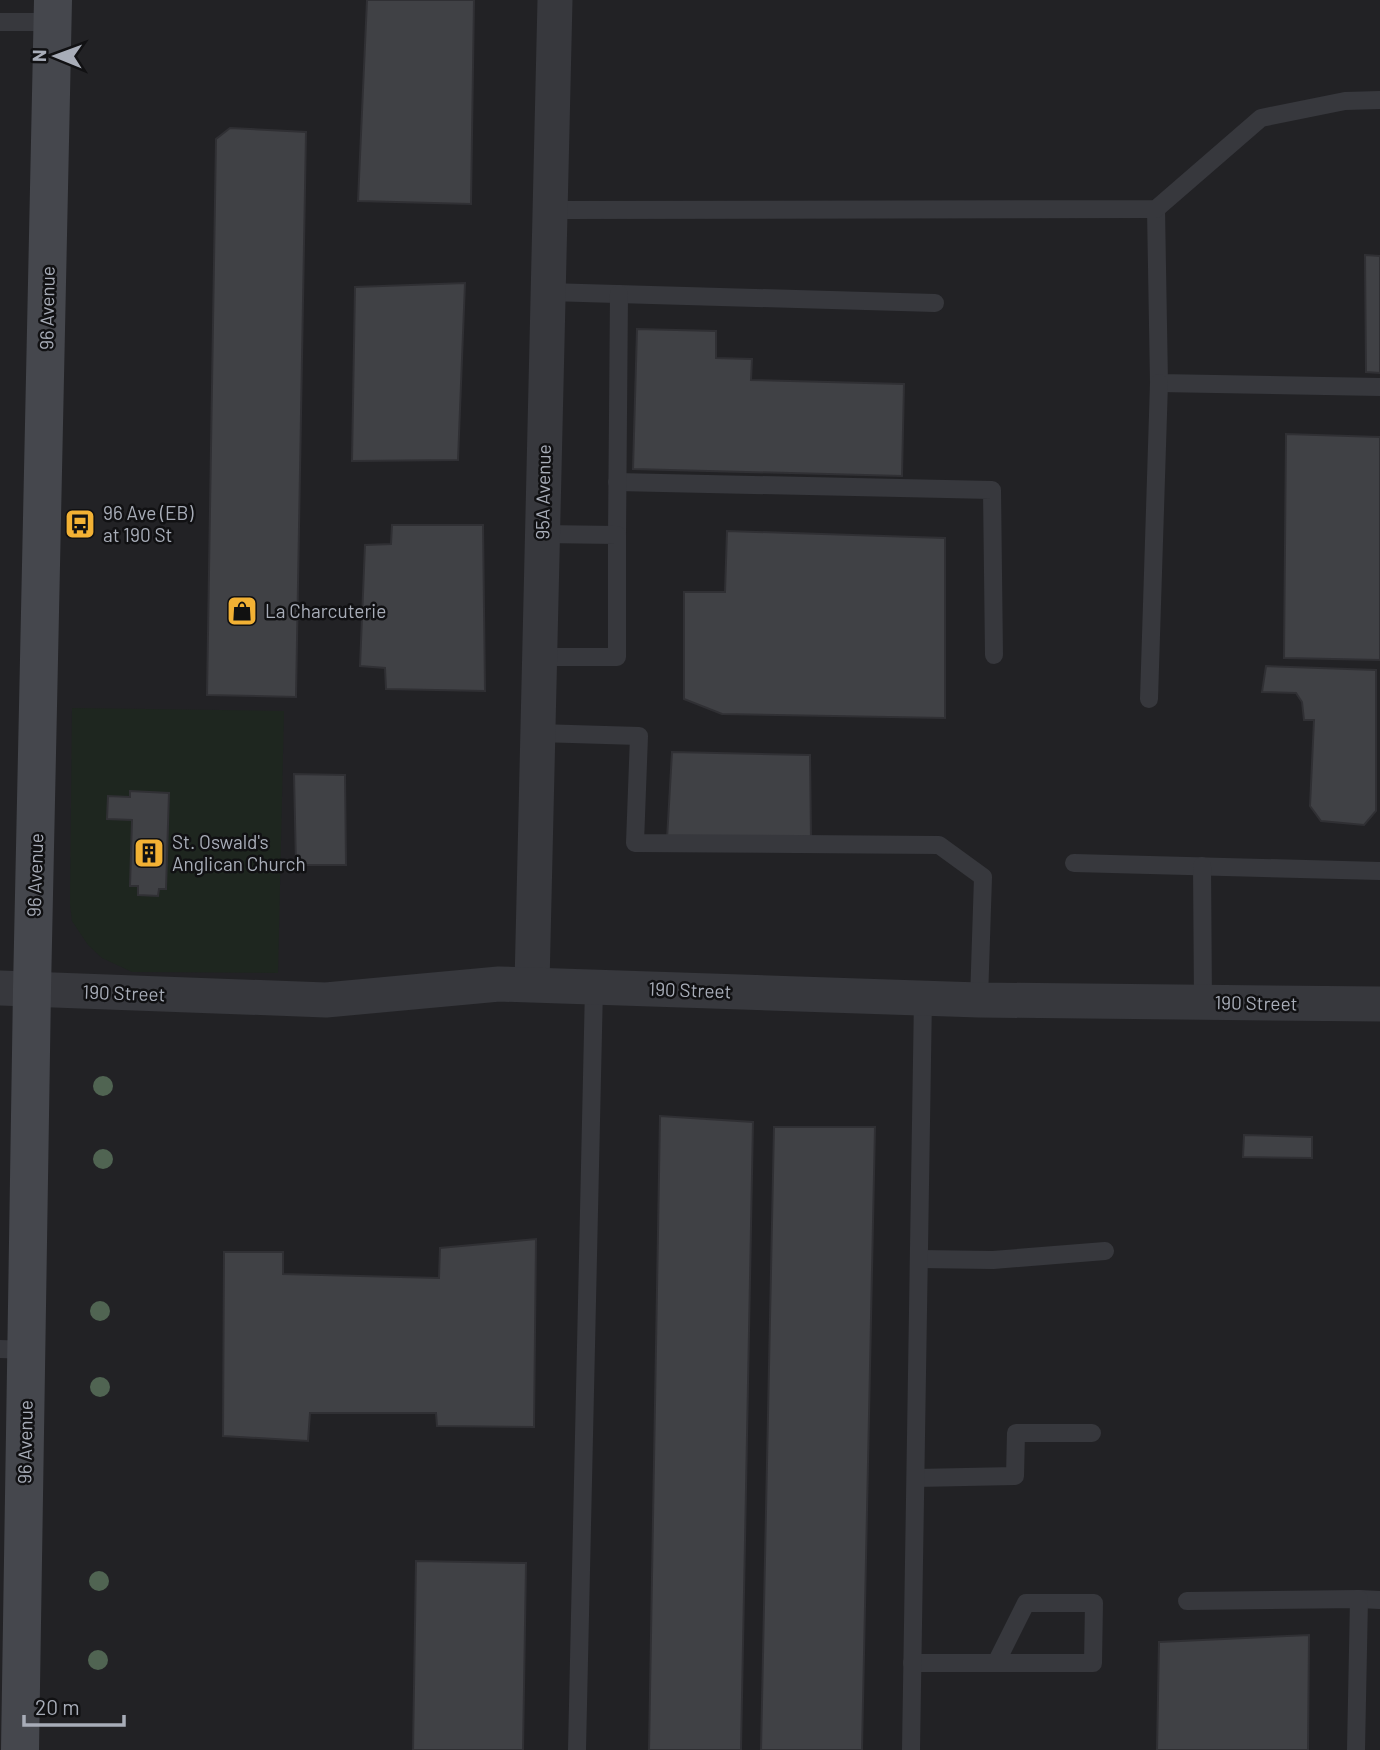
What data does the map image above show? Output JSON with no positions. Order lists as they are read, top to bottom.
{
  "streets": {
    "main road": ["96 Avenue"],
    "street": ["95A Avenue", "190 Street"]
  },
  "crossings": [
    ["96 Avenue", "190 Street"],
    ["95A Avenue", "190 Street"]
  ],
  "places": {
    "bus stop": ["96 Ave (EB) at 190 St"],
    "shop": ["La Charcuterie"],
    "building": ["St. Oswald's Anglican Church"]
  },
  "scale_bar": "20 m",
  "north": "left"
}
